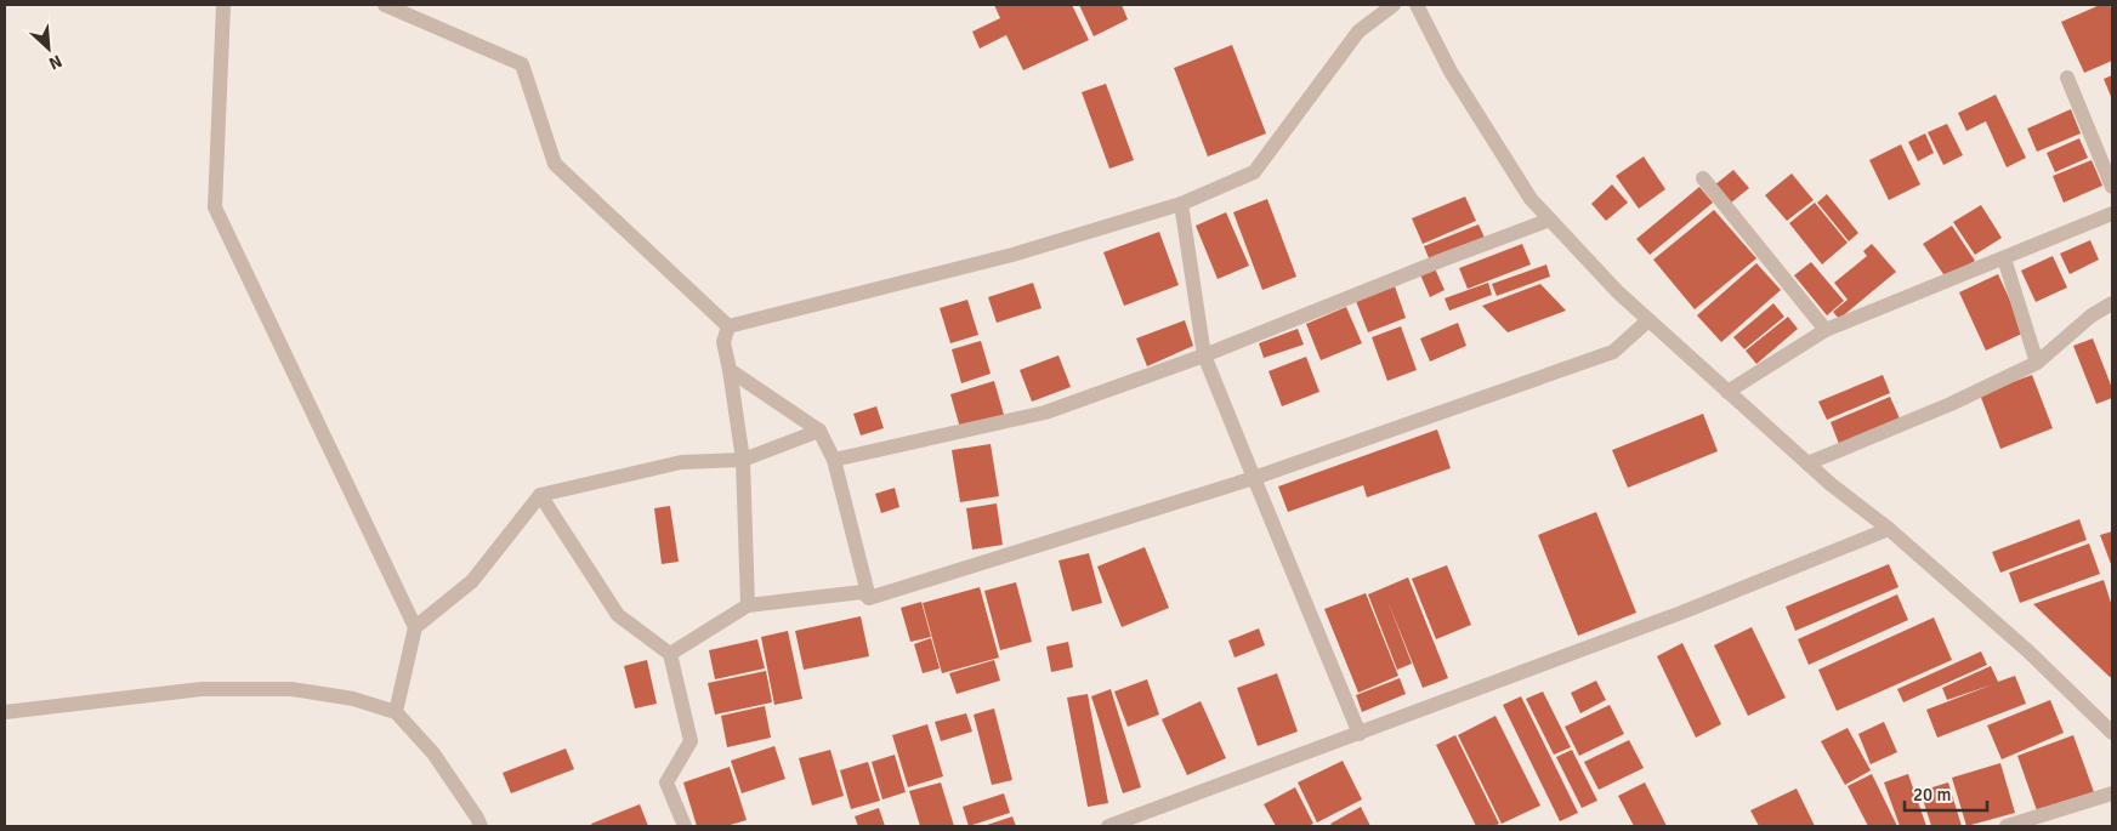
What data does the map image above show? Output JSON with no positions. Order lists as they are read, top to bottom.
{
  "scale_bar": "20 m",
  "north": "bottom right"
}
